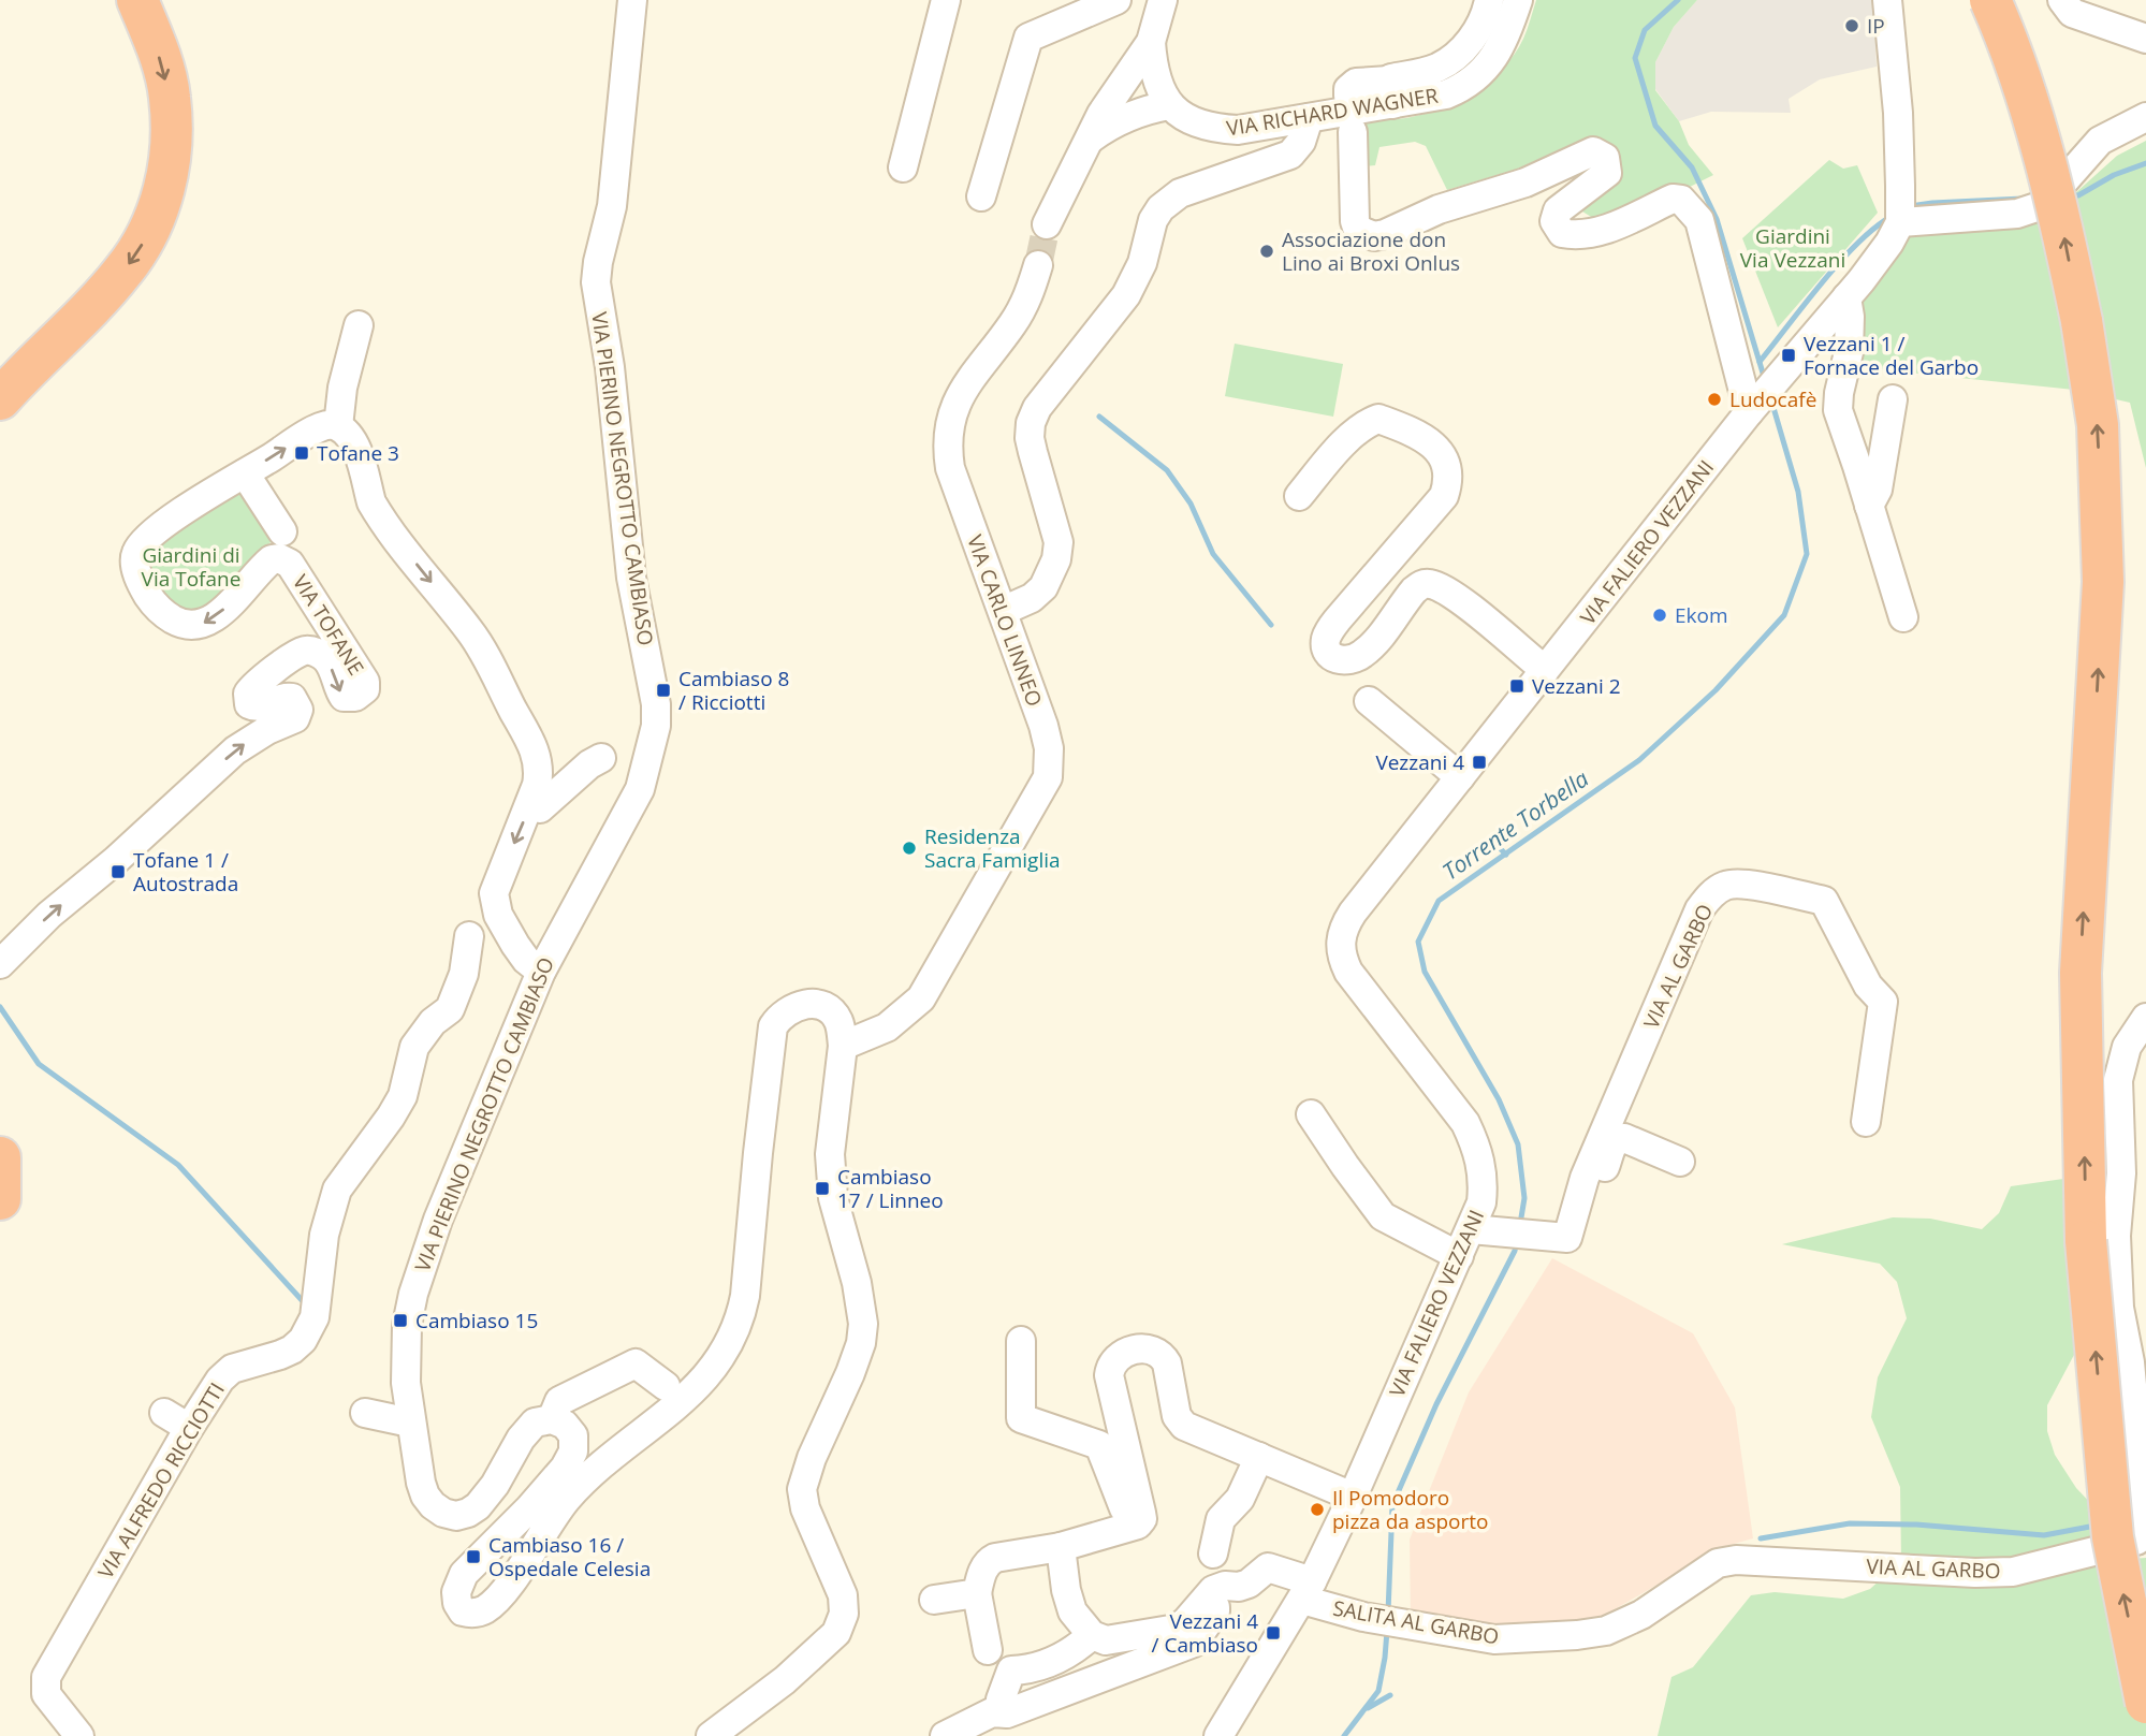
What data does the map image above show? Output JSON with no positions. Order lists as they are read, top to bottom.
{
  "streets": {
    "street": [
      "VIA RICHARD WAGNER",
      "VIA PIERINO NEGROTTO CAMBIASO",
      "VIA FALIERO VEZZANI",
      "VIA CARLO LINNEO",
      "VIA TOFANE",
      "VIA AL GARBO",
      "VIA ALFREDO RICCIOTTI",
      "SALITA AL GARBO"
    ]
  },
  "crossings": [
    ["VIA FALIERO VEZZANI", "VIA AL GARBO"],
    ["VIA FALIERO VEZZANI", "SALITA AL GARBO"],
    ["VIA AL GARBO", "SALITA AL GARBO"]
  ],
  "water": ["Torrente Torbella"],
  "parks": ["Giardini Via Vezzani", "Giardini di Via Tofane"],
  "places": {
    "other": [
      "IP",
      "Associazione don Lino ai Broxi Onlus",
      "Ludocafè",
      "Ekom",
      "Residenza Sacra Famiglia",
      "Il Pomodoro pizza da asporto"
    ],
    "transit": [
      "Vezzani 1 / Fornace del Garbo",
      "Tofane 3",
      "Vezzani 2",
      "Cambiaso 8 / Ricciotti",
      "Vezzani 4",
      "Tofane 1 / Autostrada",
      "Cambiaso 17 / Linneo",
      "Cambiaso 15",
      "Cambiaso 16 / Ospedale Celesia",
      "Vezzani 4 / Cambiaso"
    ]
  }
}
